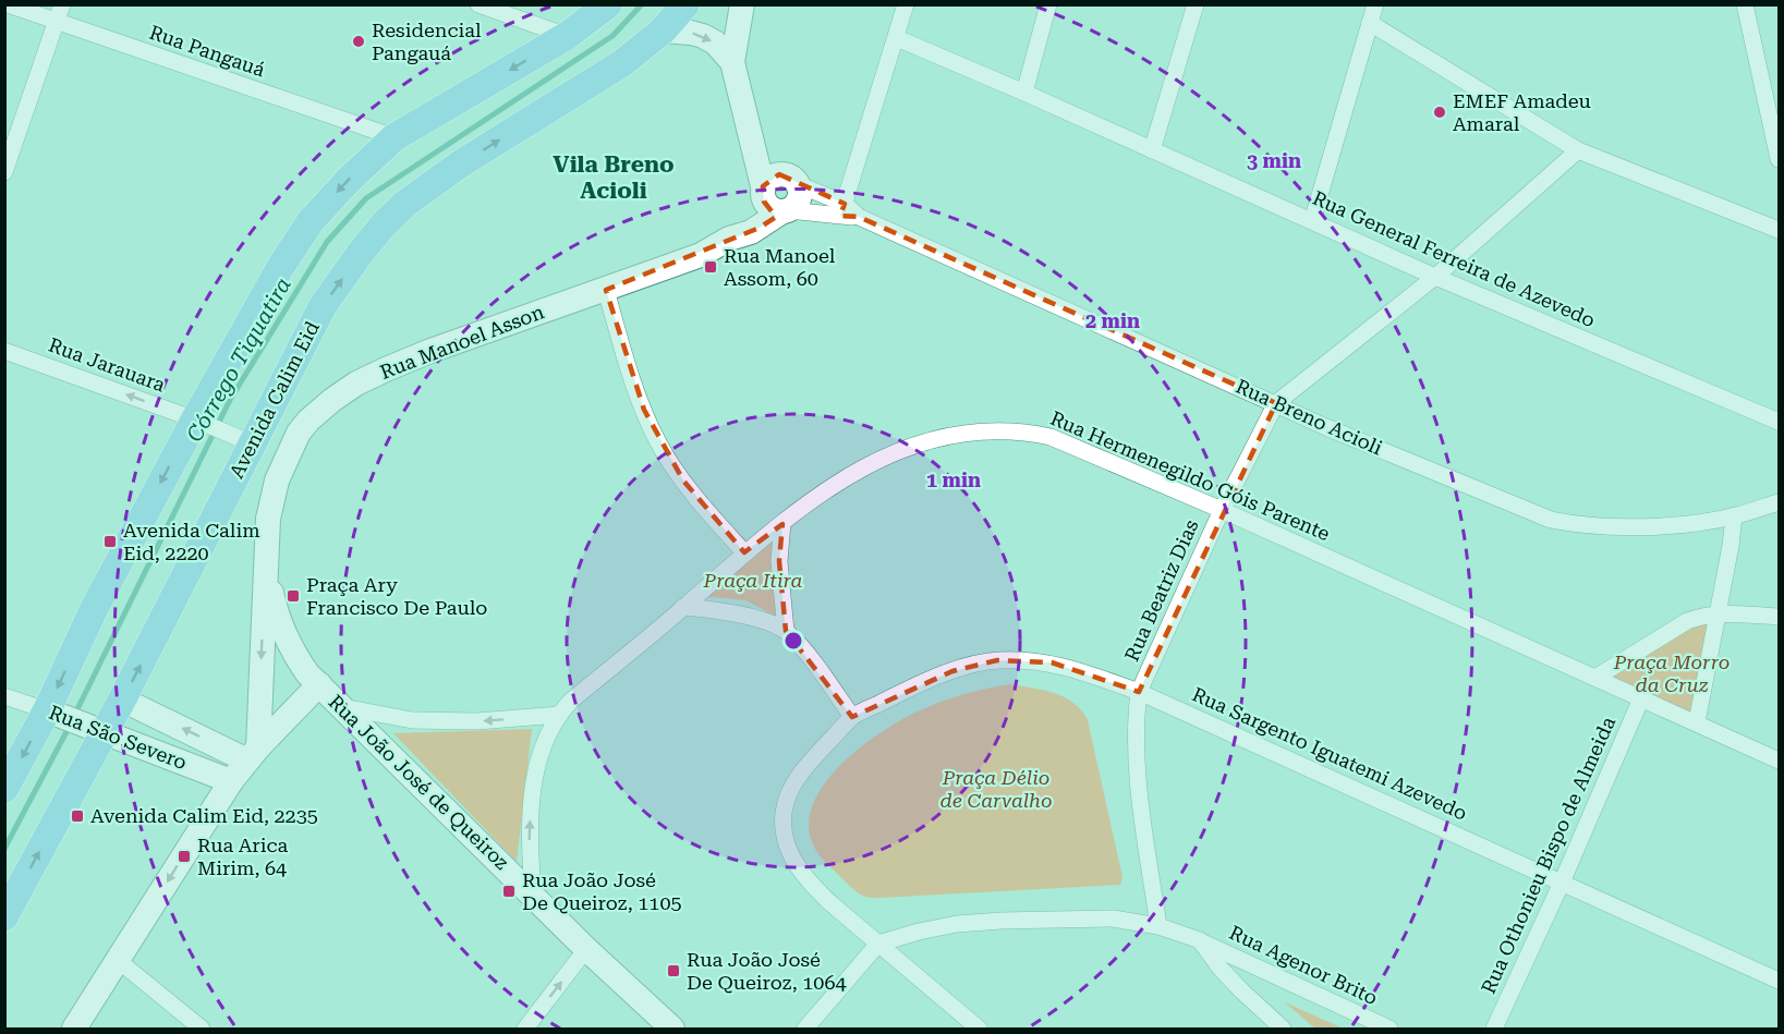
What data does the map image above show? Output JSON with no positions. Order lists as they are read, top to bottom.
{
  "streets": {
    "main road": ["Avenida Calim Eid"],
    "street": [
      "Rua Pangauá",
      "Rua General Ferreira de Azevedo",
      "Rua Manoel Asson",
      "Rua Jarauara",
      "Rua Breno Acioli",
      "Rua Hermenegildo Góis Parente",
      "Rua Beatriz Dias",
      "Rua São Severo",
      "Rua Sargento Iguatemi Azevedo",
      "Rua João José de Queiroz",
      "Rua Othonieu Bispo de Almeida",
      "Rua Agenor Brito"
    ]
  },
  "crossings": [
    ["Rua General Ferreira de Azevedo", "Rua Beatriz Dias"],
    ["Rua Manoel Asson", "Rua Breno Acioli"],
    ["Rua Manoel Asson", "Rua João José de Queiroz"],
    ["Rua Jarauara", "Avenida Calim Eid"],
    ["Avenida Calim Eid", "Rua São Severo"],
    ["Rua Breno Acioli", "Rua Beatriz Dias"],
    ["Rua Hermenegildo Góis Parente", "Rua Beatriz Dias"],
    ["Rua Hermenegildo Góis Parente", "Rua João José de Queiroz"],
    ["Rua Hermenegildo Góis Parente", "Rua Othonieu Bispo de Almeida"],
    ["Rua Beatriz Dias", "Rua Sargento Iguatemi Azevedo"],
    ["Rua Beatriz Dias", "Rua Agenor Brito"],
    ["Rua Sargento Iguatemi Azevedo", "Rua Othonieu Bispo de Almeida"]
  ],
  "one_way": ["Rua Jarauara"],
  "districts": ["Vila Breno Acioli"],
  "water": ["Córrego Tiquatira"],
  "parks": ["Praça Itira", "Praça Morro da Cruz", "Praça Délio de Carvalho"],
  "places": {
    "other": ["Residencial Pangauá", "EMEF Amadeu Amaral"],
    "transit": [
      "Rua Manoel Assom, 60",
      "Avenida Calim Eid, 2220",
      "Praça Ary Francisco De Paulo",
      "Avenida Calim Eid, 2235",
      "Rua Arica Mirim, 64",
      "Rua João José De Queiroz, 1105",
      "Rua João José De Queiroz, 1064"
    ]
  },
  "rings": ["3 min", "2 min", "1 min"]
}
